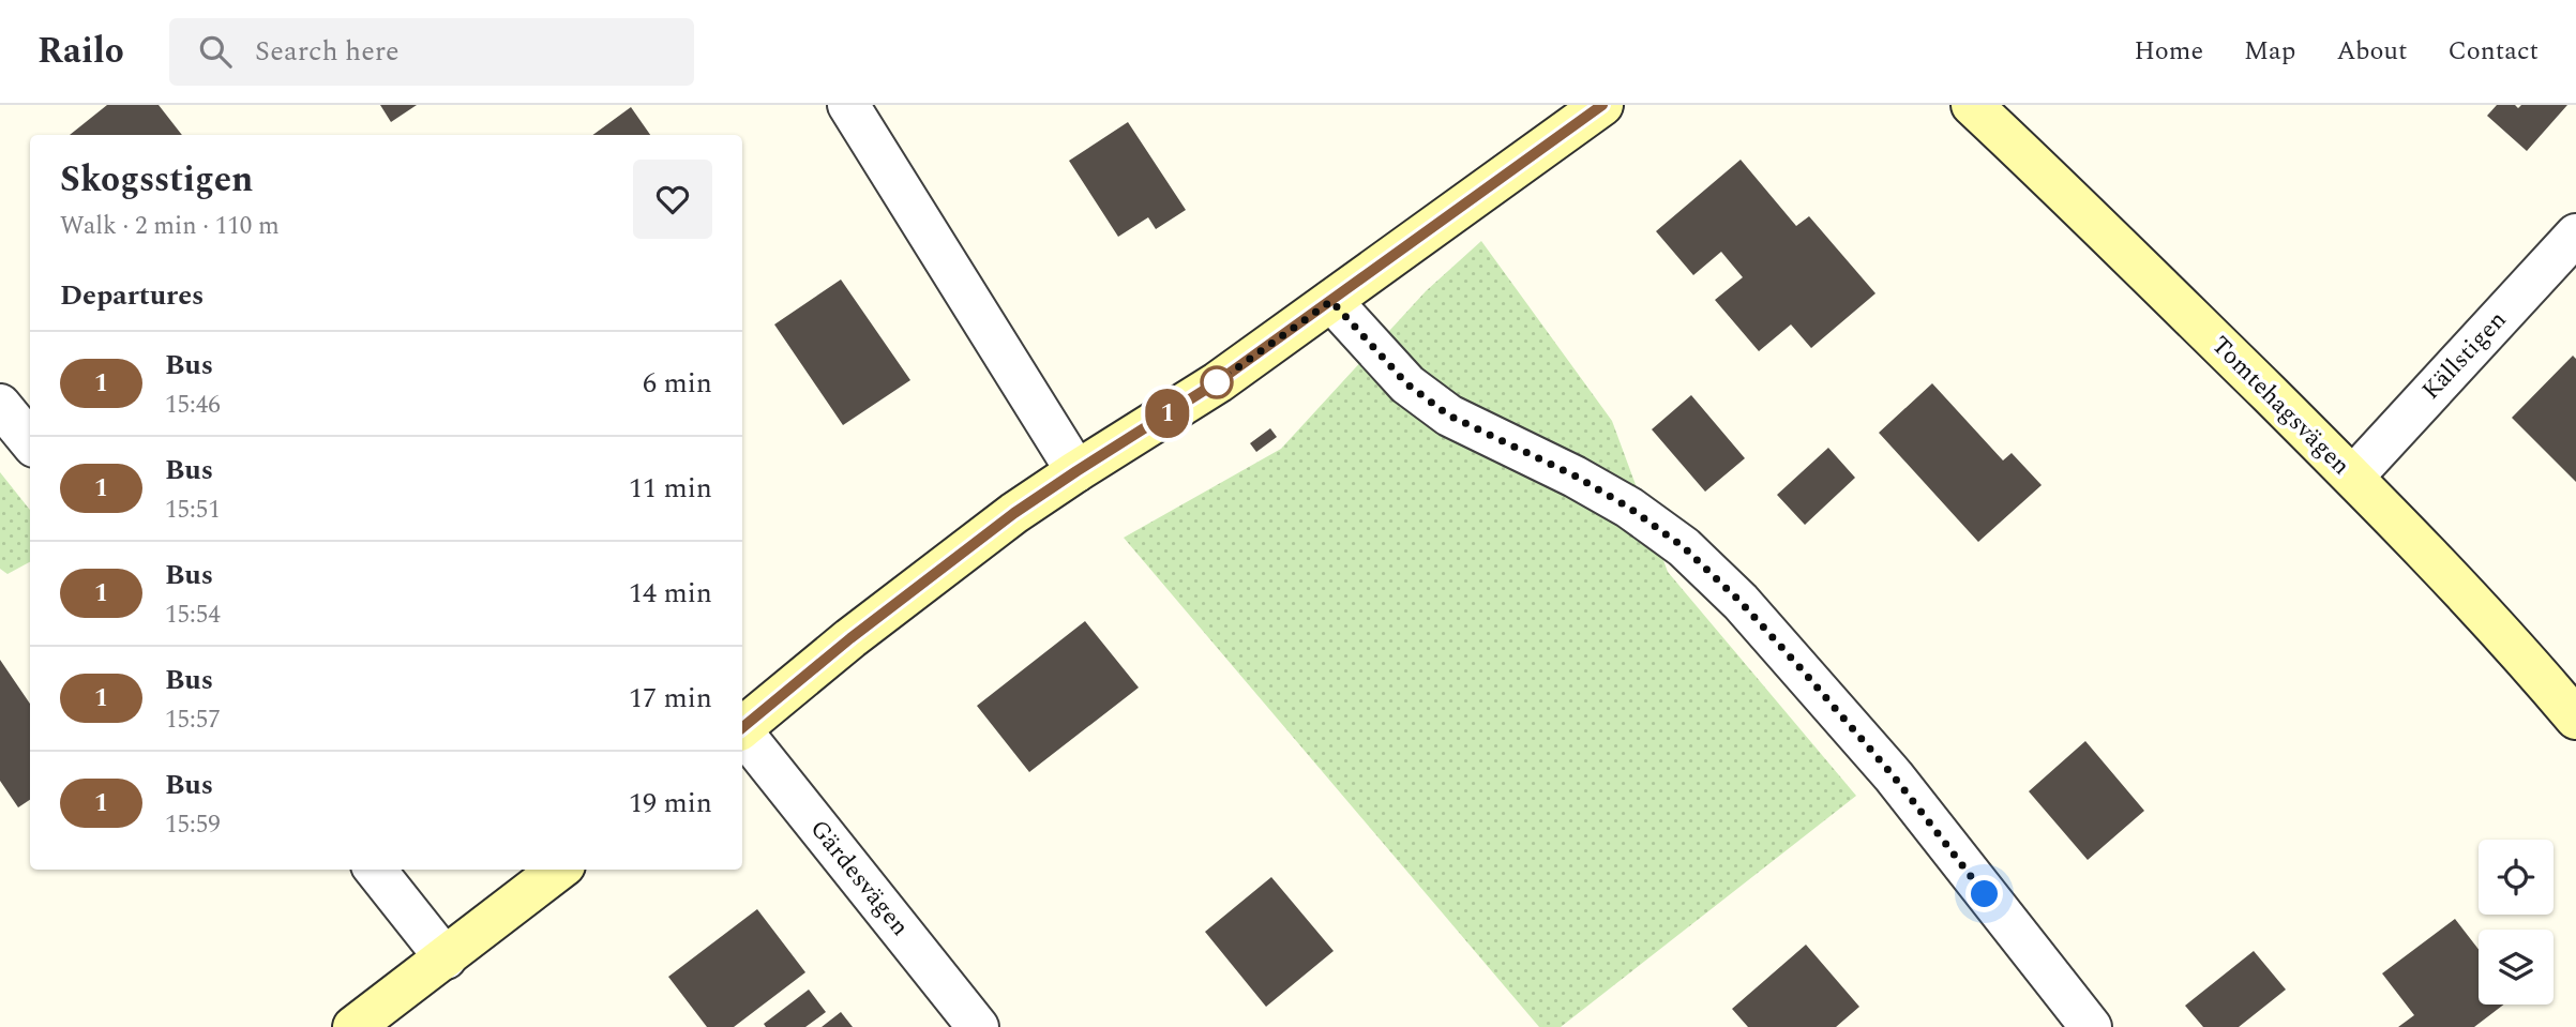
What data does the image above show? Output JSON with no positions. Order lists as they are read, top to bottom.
{
  "streets": {
    "street": ["Källstigen", "Tomtehagsvägen", "Gärdesvägen"]
  },
  "crossings": [
    ["Källstigen", "Tomtehagsvägen"]
  ],
  "lines": ["bus line 1"],
  "page": {
    "header": "Railo",
    "search": "Search here",
    "nav": [
      "Home",
      "Map",
      "About",
      "Contact"
    ],
    "on_map": "1",
    "heading": [
      ["Skogsstigen", "Walk · 2 min · 110 m"],
      "Departures"
    ],
    "list": [
      {
        "mark": "1",
        "name": "Bus",
        "note": "15:46",
        "value": "6 min"
      },
      {
        "mark": "1",
        "name": "Bus",
        "note": "15:51",
        "value": "11 min"
      },
      {
        "mark": "1",
        "name": "Bus",
        "note": "15:54",
        "value": "14 min"
      },
      {
        "mark": "1",
        "name": "Bus",
        "note": "15:57",
        "value": "17 min"
      },
      {
        "mark": "1",
        "name": "Bus",
        "note": "15:59",
        "value": "19 min"
      }
    ]
  }
}
